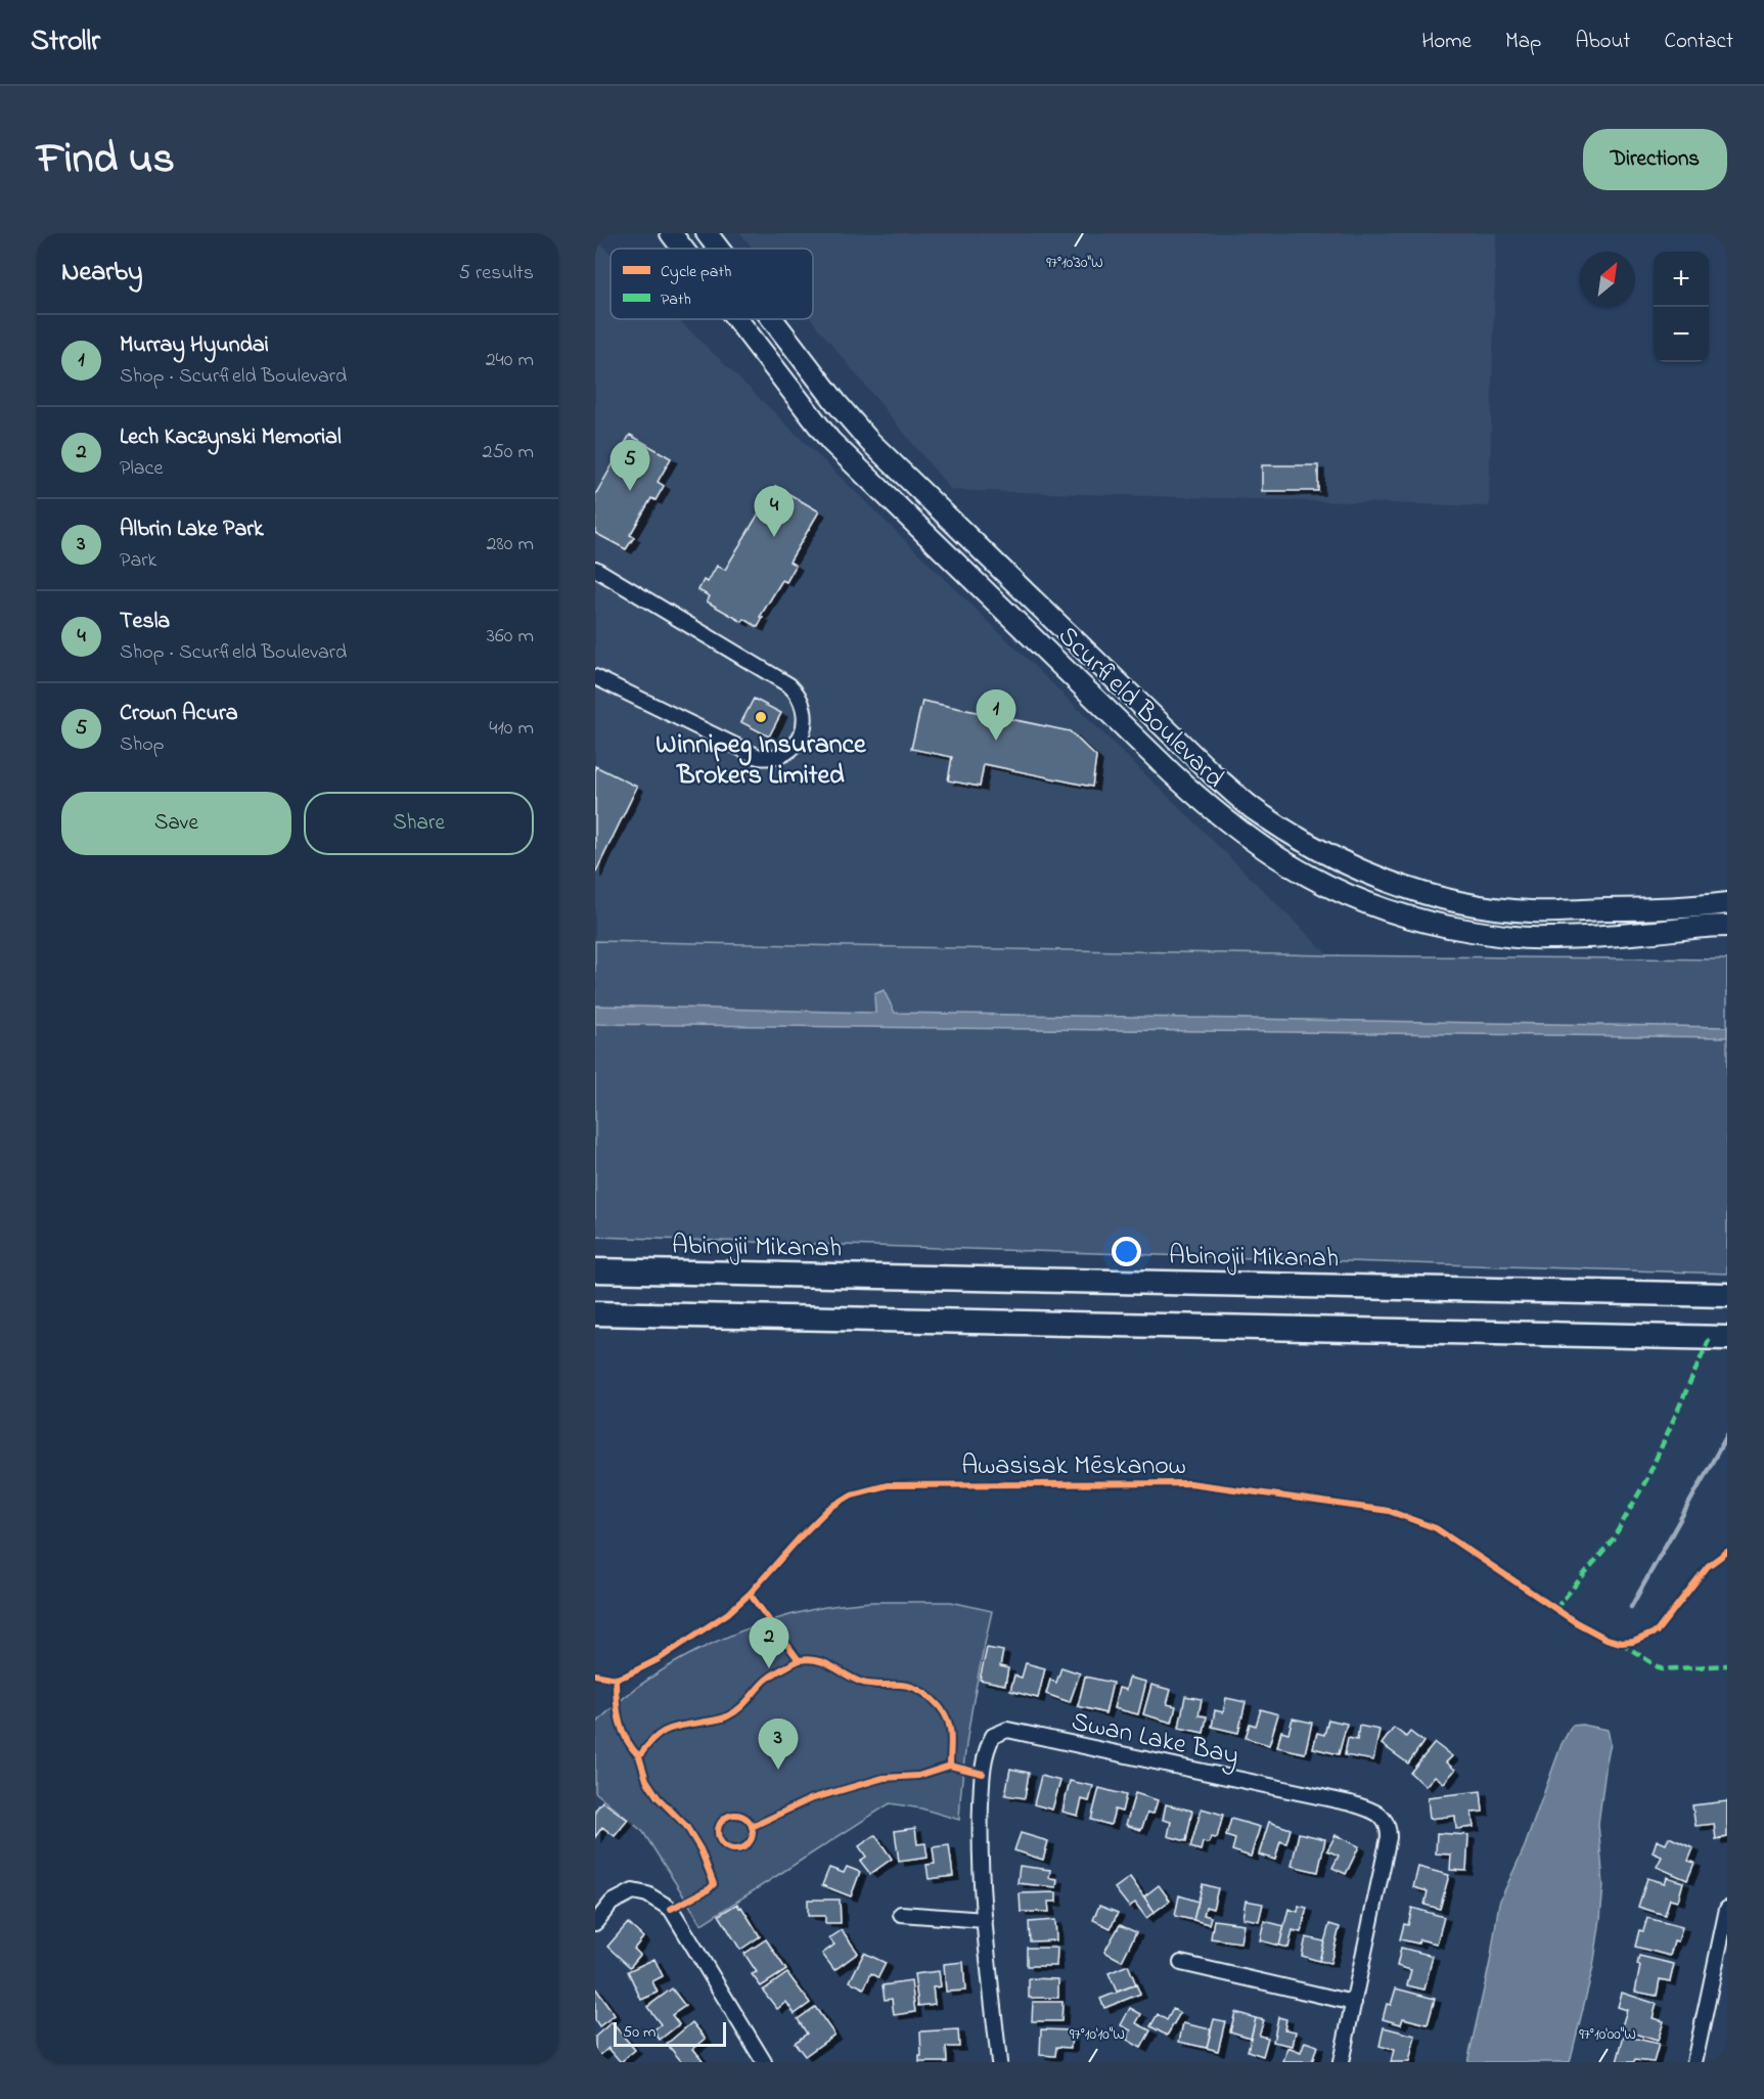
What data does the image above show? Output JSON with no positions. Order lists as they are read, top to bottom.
{
  "streets": {
    "main road": ["Abinojii Mikanah"],
    "street": ["Scurfield Boulevard", "Swan Lake Bay"],
    "cycle path": ["Awasisak Mēskanow"]
  },
  "places": ["Winnipeg Insurance Brokers Limited"],
  "legend": ["Cycle path", "Path"],
  "scale_bar": "50 m",
  "north": "top right",
  "page": {
    "header": "Strollr",
    "nav": [
      "Home",
      "Map",
      "About",
      "Contact"
    ],
    "title": "Find us",
    "buttons": [
      "Directions",
      ["Save", "Share"]
    ],
    "heading": ["Nearby", "5 results"],
    "map_buttons": ["+", "−"],
    "list": [
      {
        "mark": "1",
        "name": "Murray Hyundai",
        "note": "Shop · Scurfield Boulevard",
        "value": "240 m"
      },
      {
        "mark": "2",
        "name": "Lech Kaczynski Memorial",
        "note": "Place",
        "value": "250 m"
      },
      {
        "mark": "3",
        "name": "Albrin Lake Park",
        "note": "Park",
        "value": "280 m"
      },
      {
        "mark": "4",
        "name": "Tesla",
        "note": "Shop · Scurfield Boulevard",
        "value": "360 m"
      },
      {
        "mark": "5",
        "name": "Crown Acura",
        "note": "Shop",
        "value": "410 m"
      }
    ],
    "pins": [
      "5",
      "4",
      "1",
      "2",
      "3"
    ],
    "scale": "50 m"
  },
  "coordinates": ["97°10'30\"W", "97°10'10\"W", "97°10'00\"W"]
}
